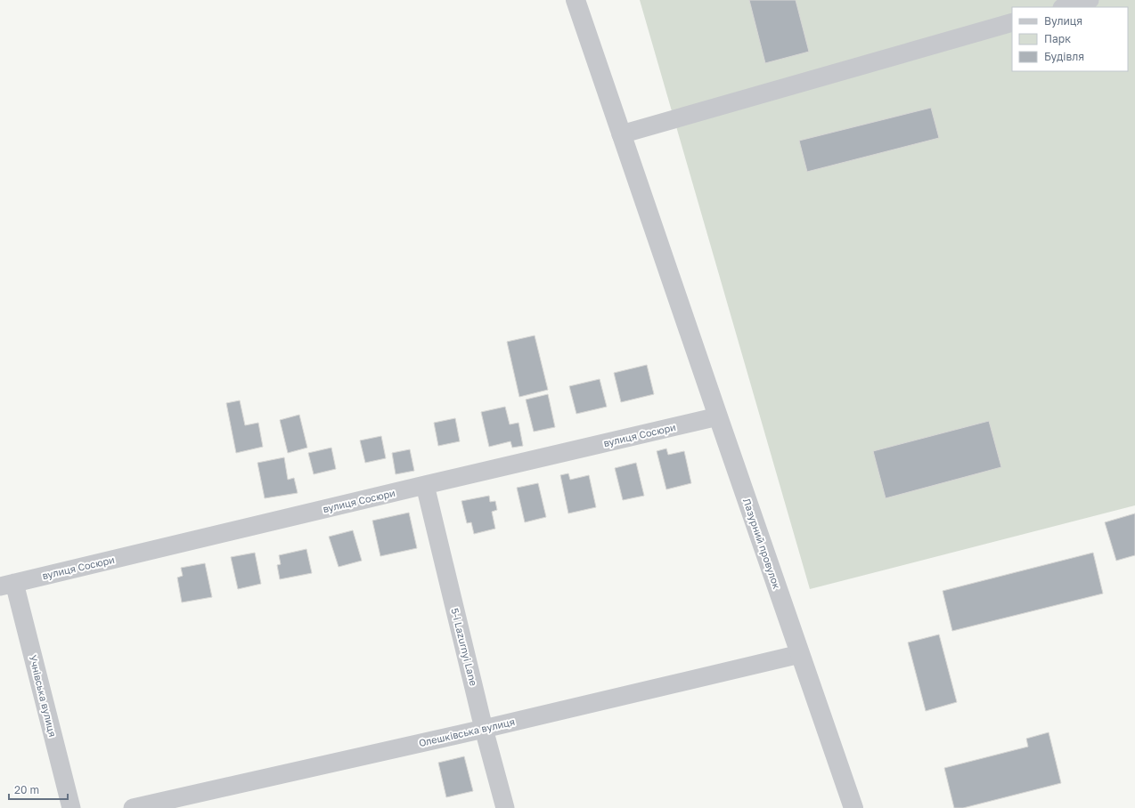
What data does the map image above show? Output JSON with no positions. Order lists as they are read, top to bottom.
{
  "streets": {
    "street": [
      "вулиця Сосюри",
      "Лазурний провулок",
      "5-i Lazurnyi Lane",
      "Учнівська вулиця",
      "Олешківська вулиця"
    ]
  },
  "crossings": [
    ["вулиця Сосюри", "Лазурний провулок"],
    ["вулиця Сосюри", "5-i Lazurnyi Lane"],
    ["вулиця Сосюри", "Учнівська вулиця"],
    ["Лазурний провулок", "Олешківська вулиця"],
    ["5-i Lazurnyi Lane", "Олешківська вулиця"]
  ],
  "legend": ["Вулиця", "Парк", "Будівля"],
  "scale_bar": "20 m"
}
